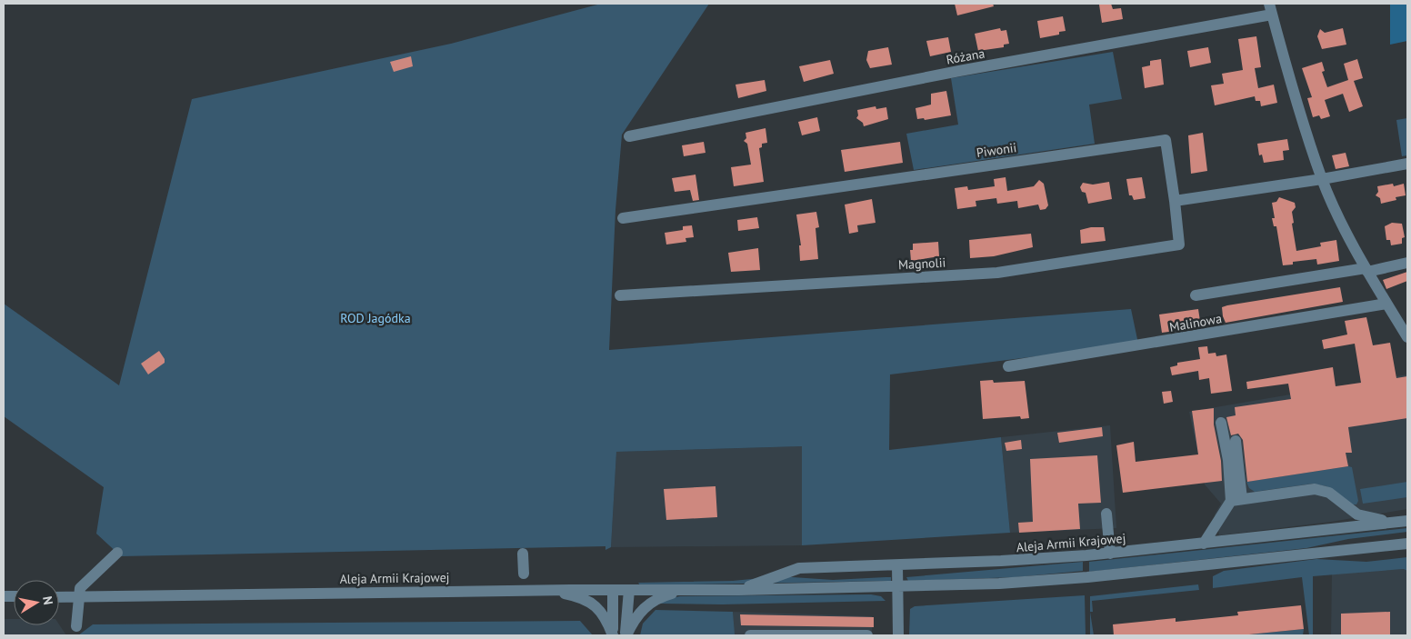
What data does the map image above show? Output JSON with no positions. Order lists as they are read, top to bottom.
{
  "streets": {
    "street": [
      "Różana",
      "Piwonii",
      "Magnolii",
      "Malinowa",
      "Aleja Armii Krajowej"
    ]
  },
  "crossings": [
    ["Piwonii", "Magnolii"]
  ],
  "parks": ["ROD Jagódka"],
  "north": "right"
}
